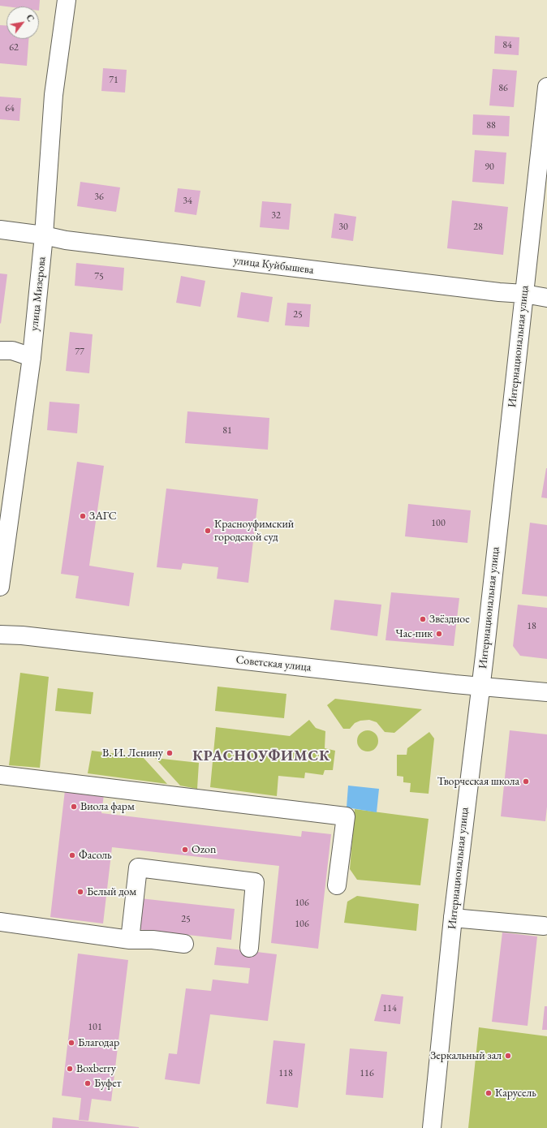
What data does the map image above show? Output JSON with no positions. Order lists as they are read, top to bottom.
{
  "streets": {
    "main road": [
      "улица Куйбышева",
      "улица Мизерова",
      "Интернациональная улица",
      "Советская улица"
    ]
  },
  "crossings": [
    ["улица Куйбышева", "улица Мизерова"],
    ["улица Куйбышева", "Интернациональная улица"],
    ["Интернациональная улица", "Советская улица"]
  ],
  "districts": ["КРАСНОУФИМСК"],
  "places": [
    "ЗАГС",
    "Красноуфимский городской суд",
    "Звёздное",
    "Час-пик",
    "В. И. Ленину",
    "Творческая школа",
    "Виола фарм",
    "Ozon",
    "Фасоль",
    "Белый дом",
    "Благодар",
    "Зеркальный зал",
    "Boxberry",
    "Буфет",
    "Карусель"
  ],
  "house_numbers": [
    "84",
    "62",
    "71",
    "86",
    "64",
    "88",
    "90",
    "36",
    "34",
    "32",
    "30",
    "28",
    "75",
    "25",
    "77",
    "81",
    "100",
    "18",
    "106",
    "25",
    "106",
    "114",
    "101",
    "118",
    "116"
  ],
  "north": "top right"
}
